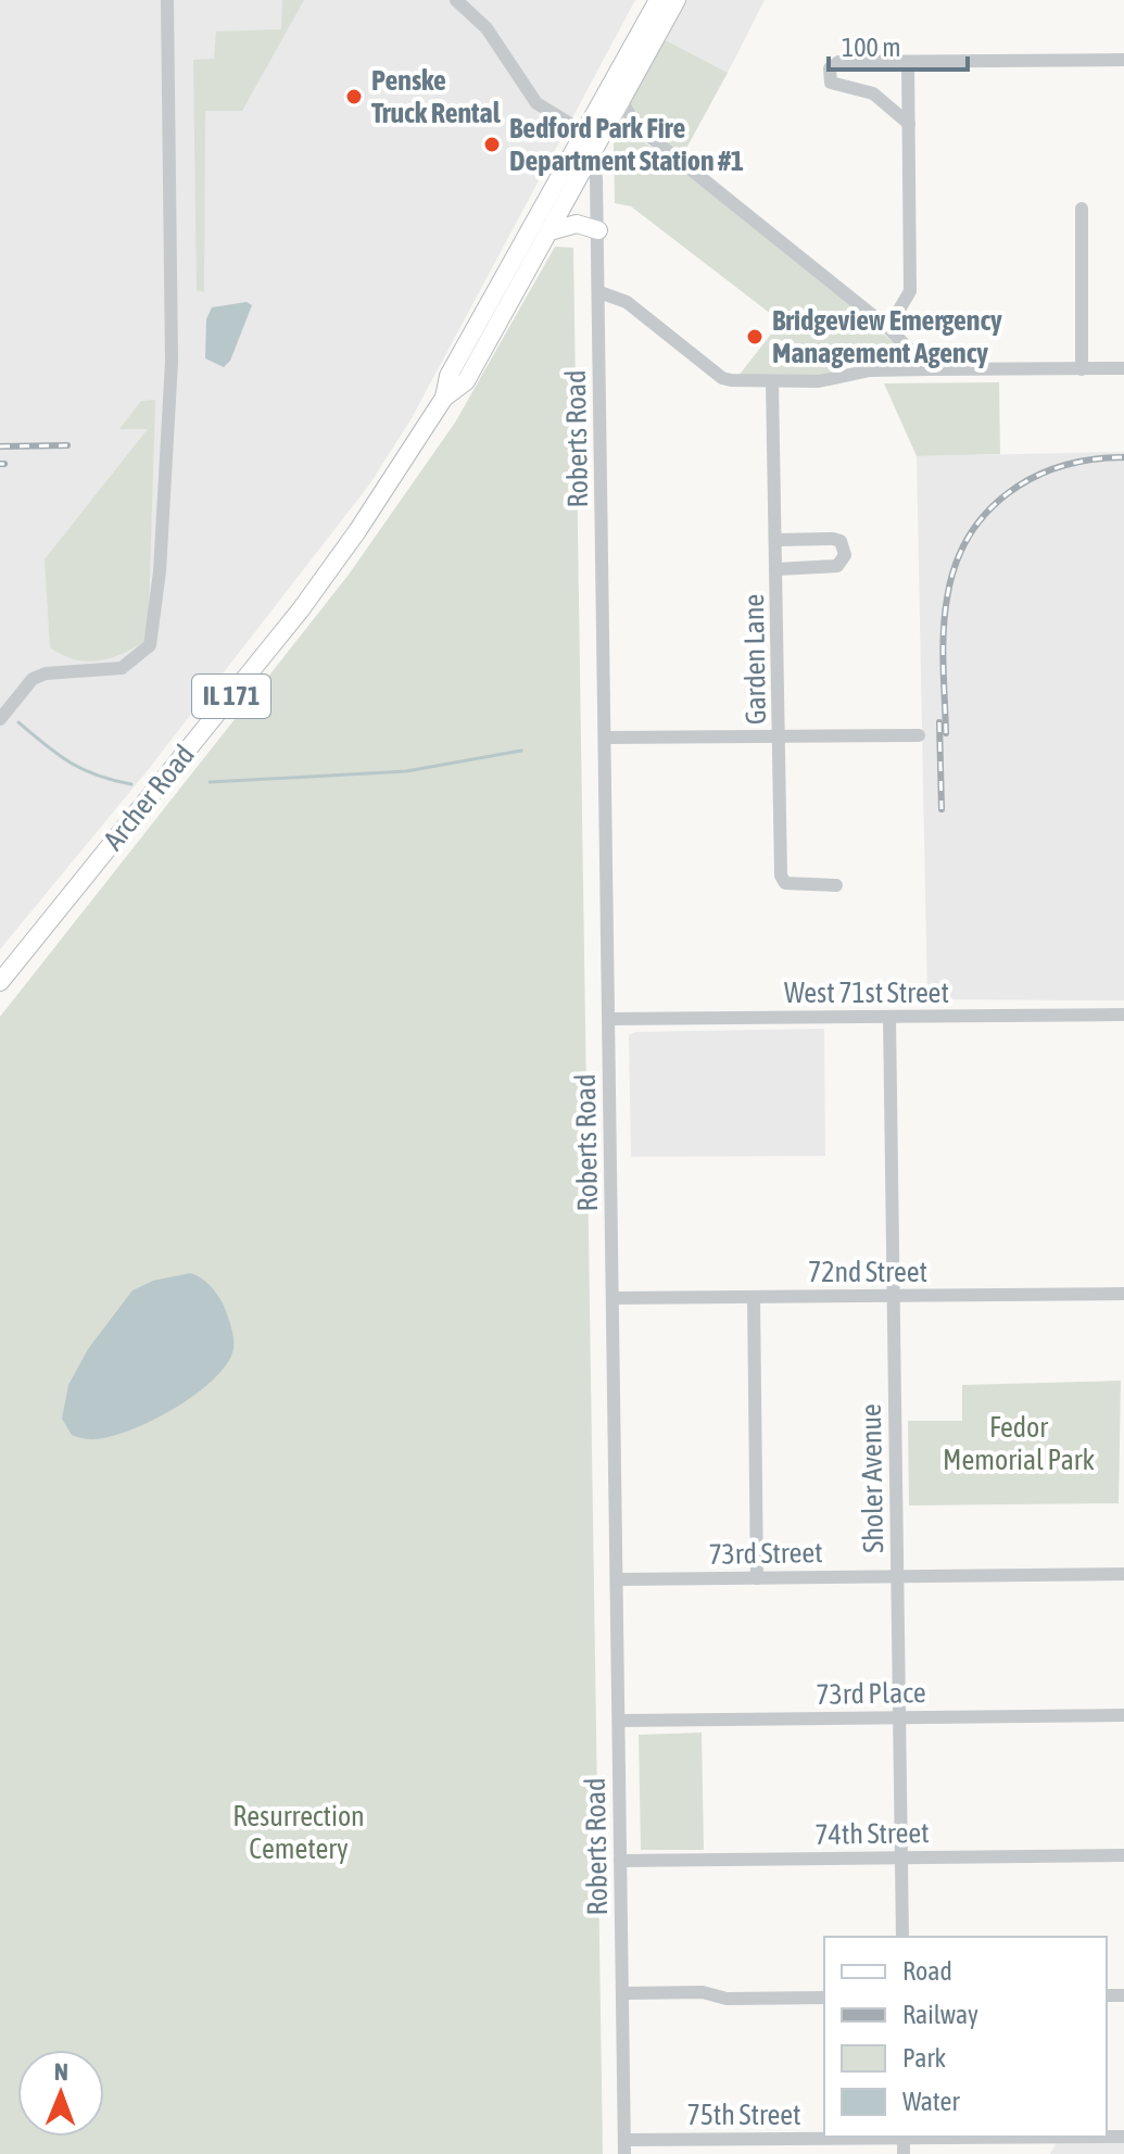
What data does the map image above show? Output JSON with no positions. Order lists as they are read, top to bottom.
{
  "streets": {
    "main road": ["IL 171", "Archer Road"],
    "street": [
      "Roberts Road",
      "Garden Lane",
      "West 71st Street",
      "72nd Street",
      "Sholer Avenue",
      "73rd Street",
      "73rd Place",
      "74th Street",
      "75th Street"
    ]
  },
  "crossings": [
    ["Roberts Road", "Archer Road"],
    ["Roberts Road", "West 71st Street"],
    ["Roberts Road", "72nd Street"],
    ["Roberts Road", "73rd Street"],
    ["Roberts Road", "73rd Place"],
    ["Roberts Road", "74th Street"],
    ["Roberts Road", "75th Street"],
    ["West 71st Street", "Sholer Avenue"],
    ["72nd Street", "Sholer Avenue"],
    ["Sholer Avenue", "73rd Street"],
    ["Sholer Avenue", "73rd Place"],
    ["Sholer Avenue", "74th Street"]
  ],
  "parks": ["Fedor Memorial Park", "Resurrection Cemetery"],
  "places": ["Penske Truck Rental", "Bedford Park Fire Department Station #1", "Bridgeview Emergency Management Agency"],
  "legend": [
    "Road",
    "Railway",
    "Park",
    "Water"
  ],
  "scale_bar": "100 m",
  "north": "top"
}
